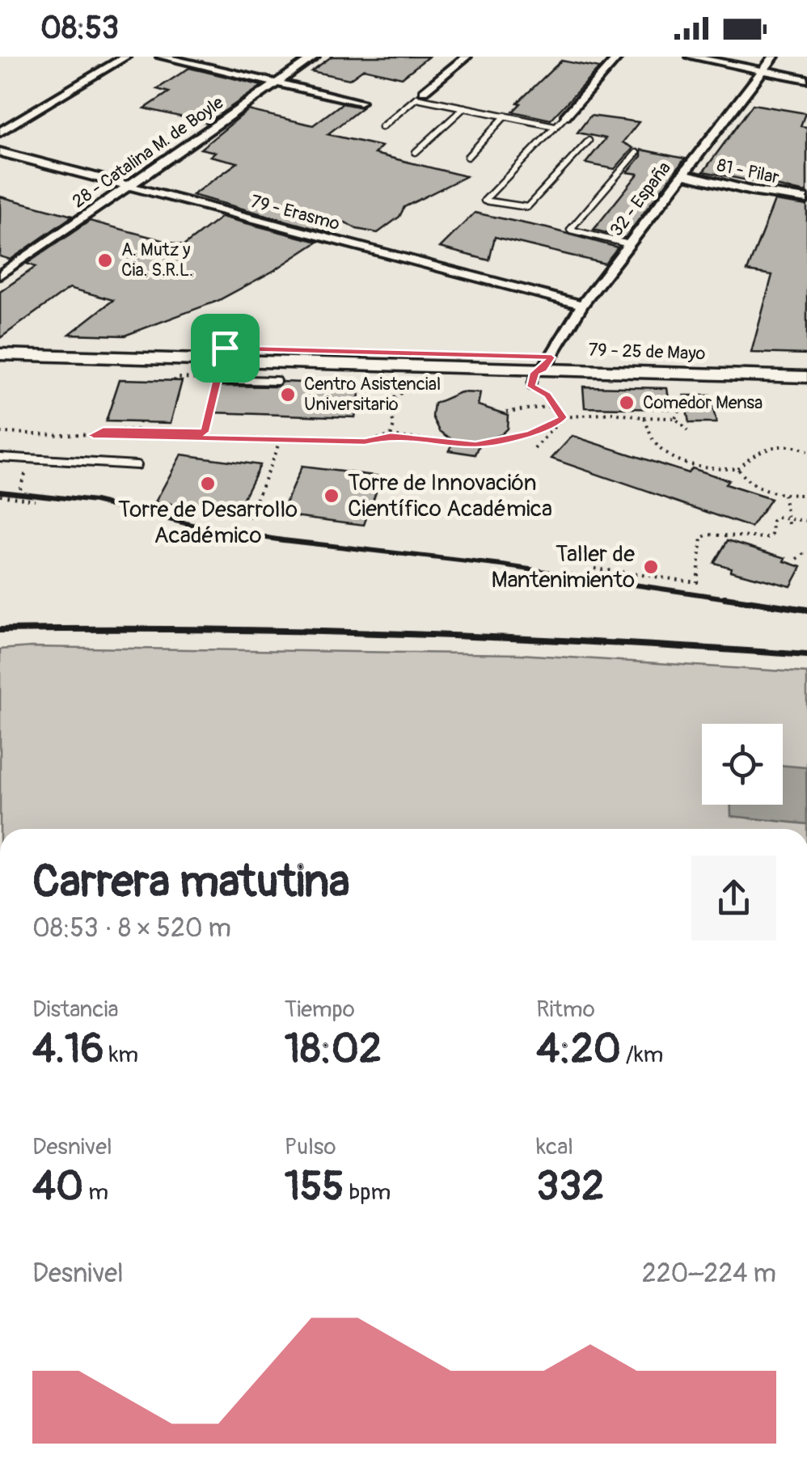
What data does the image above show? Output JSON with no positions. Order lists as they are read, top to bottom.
{
  "streets": {
    "main road": ["79 - 25 de Mayo"],
    "street": [
      "28 - Catalina M. de Boyle",
      "81 - Pilar",
      "32 - España",
      "79 - Erasmo"
    ]
  },
  "crossings": [
    ["28 - Catalina M. de Boyle", "79 - Erasmo"],
    ["81 - Pilar", "32 - España"],
    ["32 - España", "79 - Erasmo"],
    ["32 - España", "79 - 25 de Mayo"]
  ],
  "places": [
    "A. Mutz y Cia. S.R.L.",
    "Centro Asistencial Universitario",
    "Comedor Mensa",
    "Torre de Desarrollo Académico",
    "Torre de Innovación Científico Académica",
    "Taller de Mantenimiento"
  ],
  "page": {
    "status": "08:53",
    "heading": ["Carrera matutina", "08:53 · 8 × 520 m"],
    "stats": [
      ["Distancia", "4.16 km"],
      ["Tiempo", "18:02"],
      ["Ritmo", "4:20 /km"],
      ["Desnivel", "40 m"],
      ["Pulso", "155 bpm"],
      ["kcal", "332"]
    ],
    "chart": ["Desnivel", "220–224 m"]
  }
}
